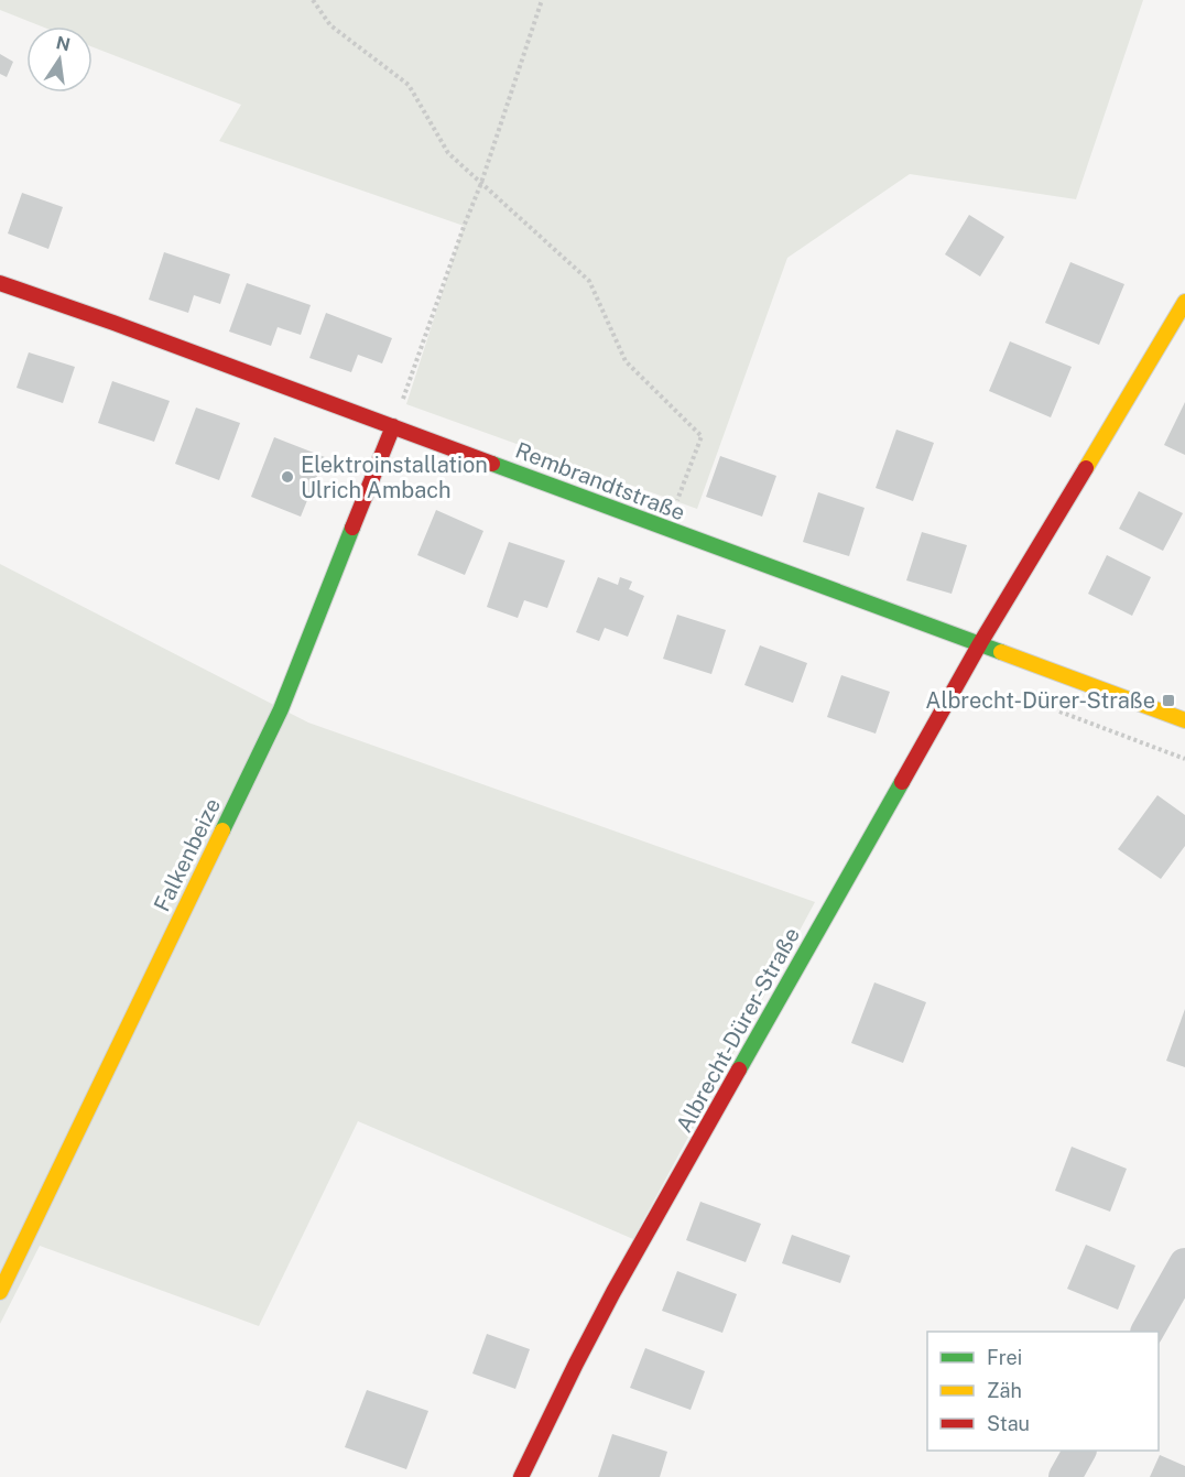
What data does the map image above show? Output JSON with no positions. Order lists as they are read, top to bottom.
{
  "streets": {
    "street": ["Rembrandtstraße", "Falkenbeize", "Albrecht-Dürer-Straße"]
  },
  "crossings": [
    ["Rembrandtstraße", "Falkenbeize"],
    ["Rembrandtstraße", "Albrecht-Dürer-Straße"]
  ],
  "places": {
    "other": ["Elektroinstallation Ulrich Ambach"],
    "transit": ["Albrecht-Dürer-Straße"]
  },
  "legend": ["Frei", "Zäh", "Stau"],
  "north": "top"
}
